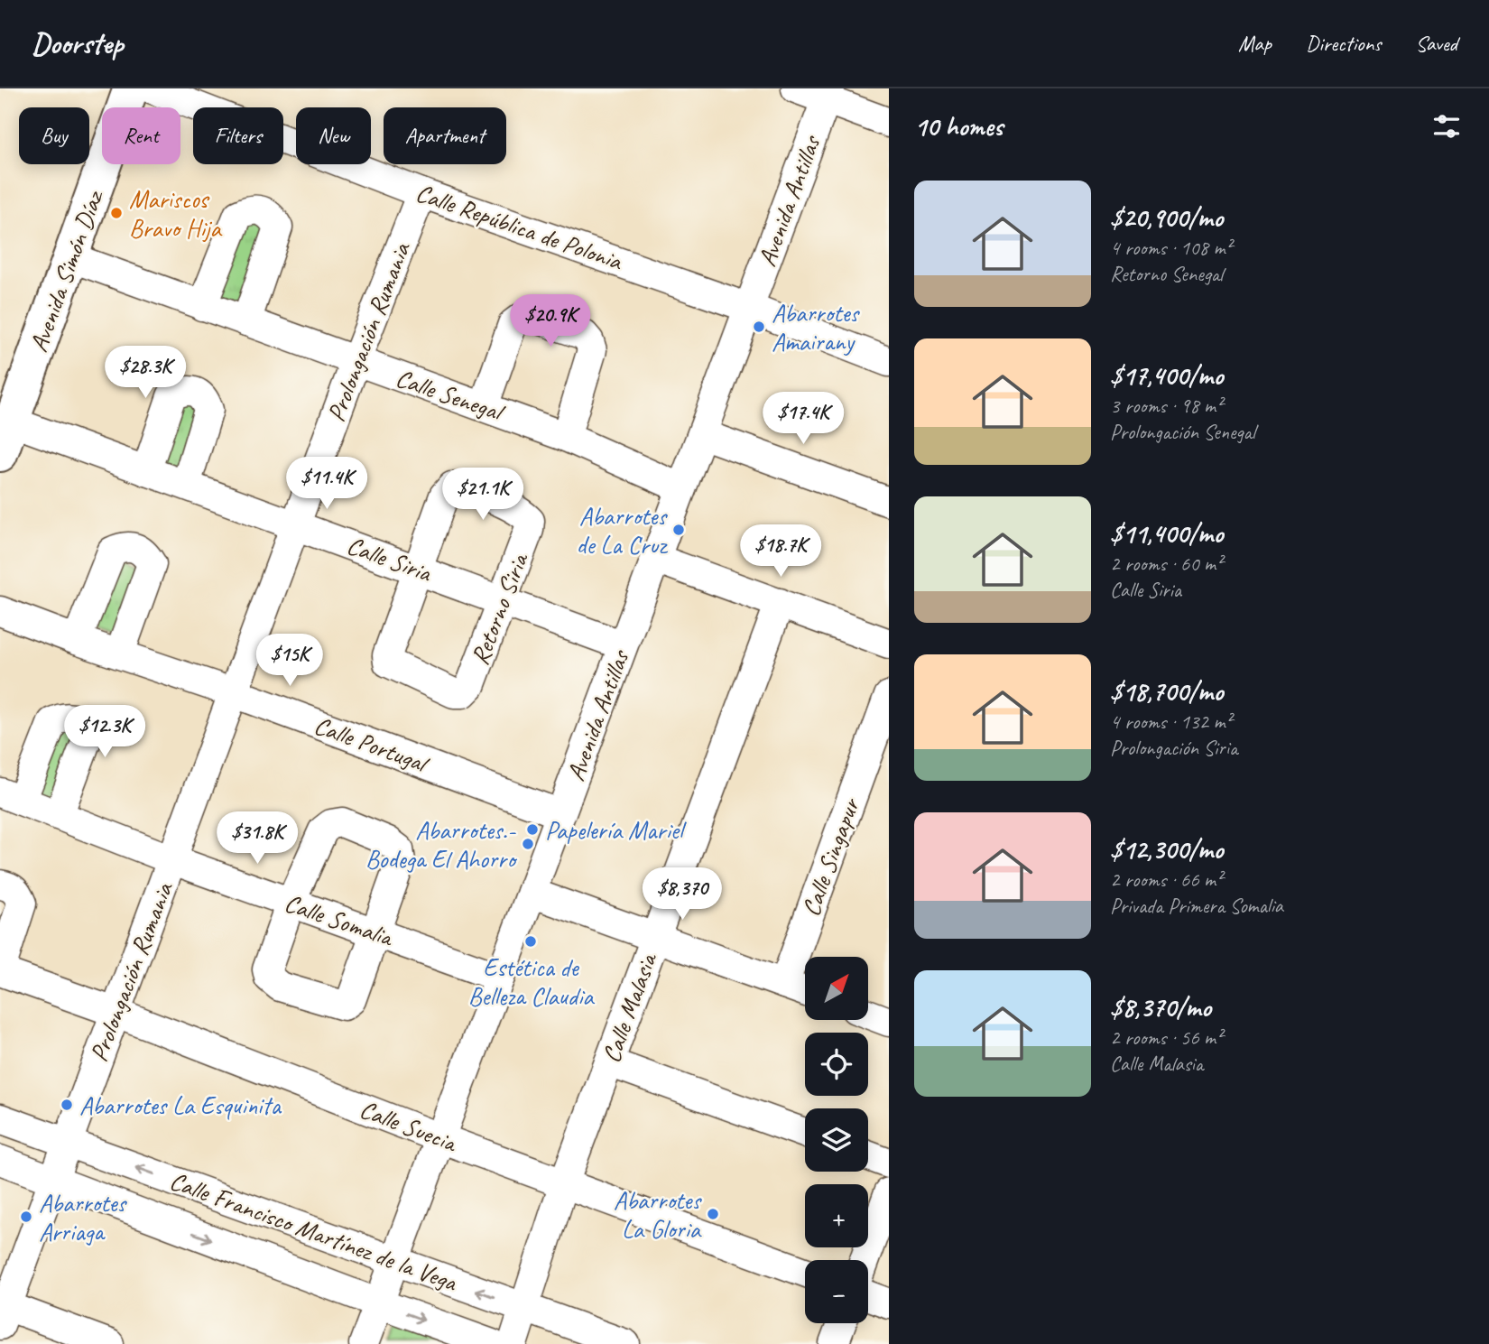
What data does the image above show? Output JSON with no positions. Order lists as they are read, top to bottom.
{
  "streets": {
    "main road": ["Avenida Simón Díaz"],
    "street": [
      "Avenida Antillas",
      "Calle República de Polonia",
      "Prolongación Rumania",
      "Calle Senegal",
      "Calle Siria",
      "Retorno Siria",
      "Calle Portugal",
      "Calle Singapur",
      "Calle Somalia",
      "Calle Malasia",
      "Calle Suecia",
      "Calle Francisco Martínez de la Vega"
    ]
  },
  "crossings": [
    ["Avenida Antillas", "Calle República de Polonia"],
    ["Avenida Antillas", "Calle Senegal"],
    ["Avenida Antillas", "Calle Siria"],
    ["Avenida Antillas", "Calle Portugal"],
    ["Avenida Antillas", "Calle Somalia"],
    ["Avenida Antillas", "Calle Suecia"],
    ["Avenida Antillas", "Calle Francisco Martínez de la Vega"],
    ["Calle República de Polonia", "Prolongación Rumania"],
    ["Avenida Simón Díaz", "Calle Senegal"],
    ["Avenida Simón Díaz", "Calle Siria"],
    ["Prolongación Rumania", "Calle Senegal"],
    ["Prolongación Rumania", "Calle Siria"],
    ["Prolongación Rumania", "Calle Portugal"],
    ["Prolongación Rumania", "Calle Somalia"],
    ["Prolongación Rumania", "Calle Suecia"],
    ["Prolongación Rumania", "Calle Francisco Martínez de la Vega"],
    ["Calle Siria", "Retorno Siria"],
    ["Calle Malasia", "Calle Suecia"],
    ["Calle Malasia", "Calle Francisco Martínez de la Vega"]
  ],
  "places": [
    "Mariscos Bravo Hija",
    "Abarrotes Amairany",
    "Abarrotes de La Cruz",
    "Papelería Mariel",
    "Abarrotes.- Bodega El Ahorro",
    "Estética de Belleza Claudia",
    "Abarrotes La Esquinita",
    "Abarrotes La Gloria",
    "Abarrotes Arriaga"
  ],
  "north": "top right",
  "page": {
    "header": "Doorstep",
    "nav": ["Map", "Directions", "Saved"],
    "heading": "10 homes",
    "chip": [
      "Buy",
      "Rent",
      "Filters",
      "New",
      "Apartment"
    ],
    "list": [
      {
        "name": "$20,900/mo",
        "note": "4 rooms · 108 m² · Retorno Senegal"
      },
      {
        "name": "$17,400/mo",
        "note": "3 rooms · 98 m² · Prolongación Senegal"
      },
      {
        "name": "$11,400/mo",
        "note": "2 rooms · 60 m² · Calle Siria"
      },
      {
        "name": "$18,700/mo",
        "note": "4 rooms · 132 m² · Prolongación Siria"
      },
      {
        "name": "$12,300/mo",
        "note": "2 rooms · 66 m² · Privada Primera Somalia"
      },
      {
        "name": "$8,370/mo",
        "note": "2 rooms · 56 m² · Calle Malasia"
      }
    ],
    "price": [
      "$20.9K",
      "$28.3K",
      "$17.4K",
      "$11.4K",
      "$21.1K",
      "$18.7K",
      "$15K",
      "$12.3K",
      "$31.8K",
      "$8,370"
    ],
    "map_buttons": ["+", "−"]
  }
}
